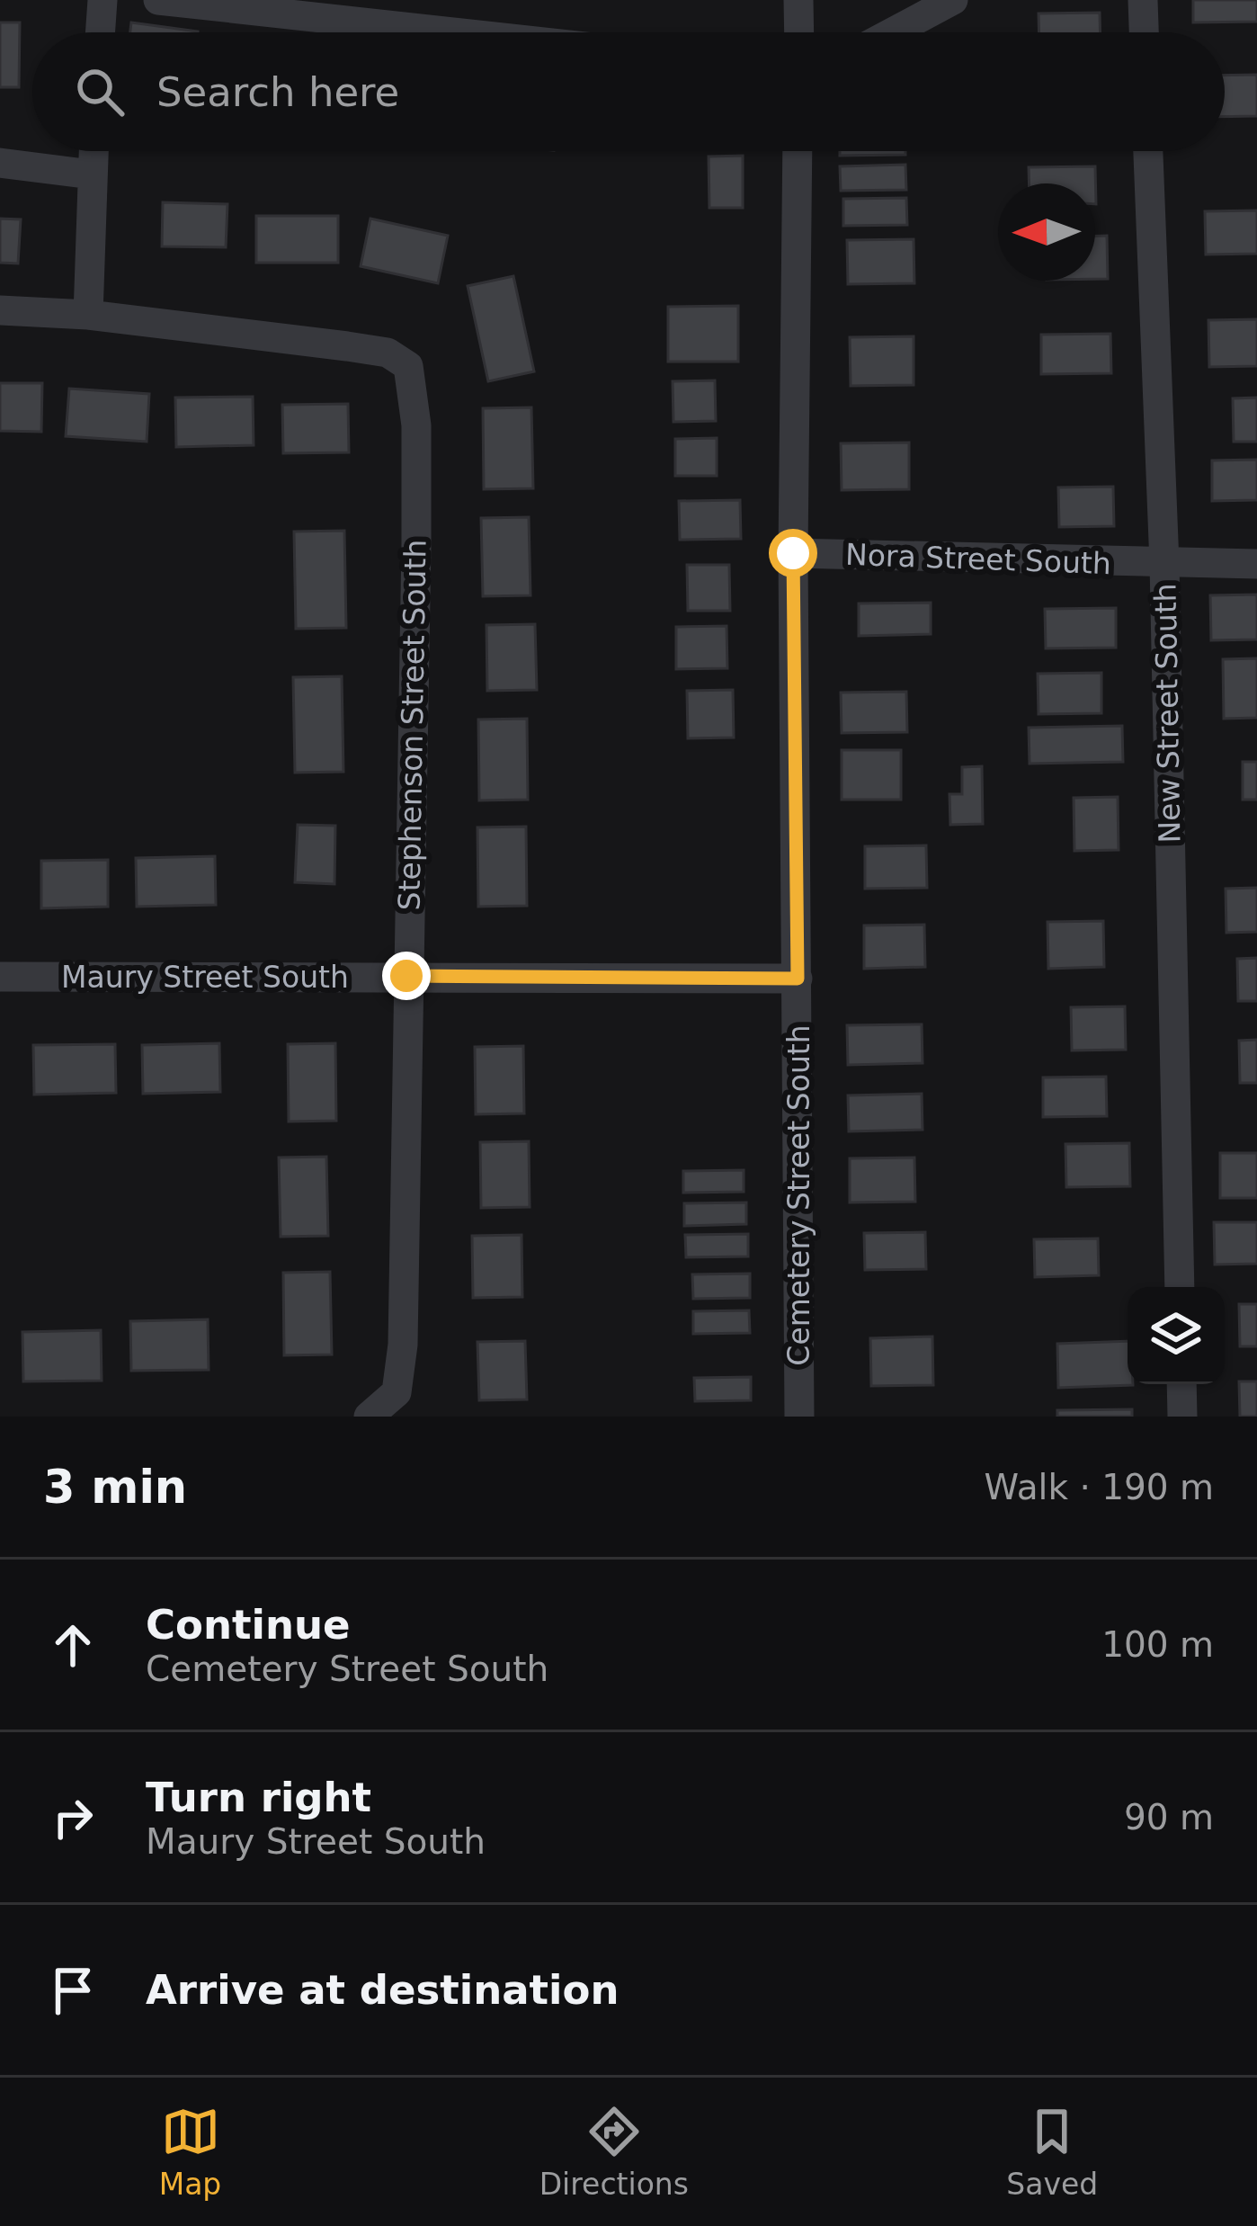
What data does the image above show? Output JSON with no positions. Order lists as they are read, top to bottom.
{
  "streets": {
    "street": [
      "Nora Street South",
      "New Street South",
      "Stephenson Street South",
      "Maury Street South",
      "Cemetery Street South"
    ]
  },
  "crossings": [
    ["Nora Street South", "New Street South"],
    ["Nora Street South", "Cemetery Street South"],
    ["Stephenson Street South", "Maury Street South"],
    ["Maury Street South", "Cemetery Street South"]
  ],
  "north": "left",
  "page": {
    "search": "Search here",
    "heading": ["3 min", "Walk · 190 m"],
    "list": [
      ["Continue", "Cemetery Street South", "100 m"],
      ["Turn right", "Maury Street South", "90 m"],
      "Arrive at destination"
    ],
    "nav": ["Map", "Directions", "Saved"]
  }
}
